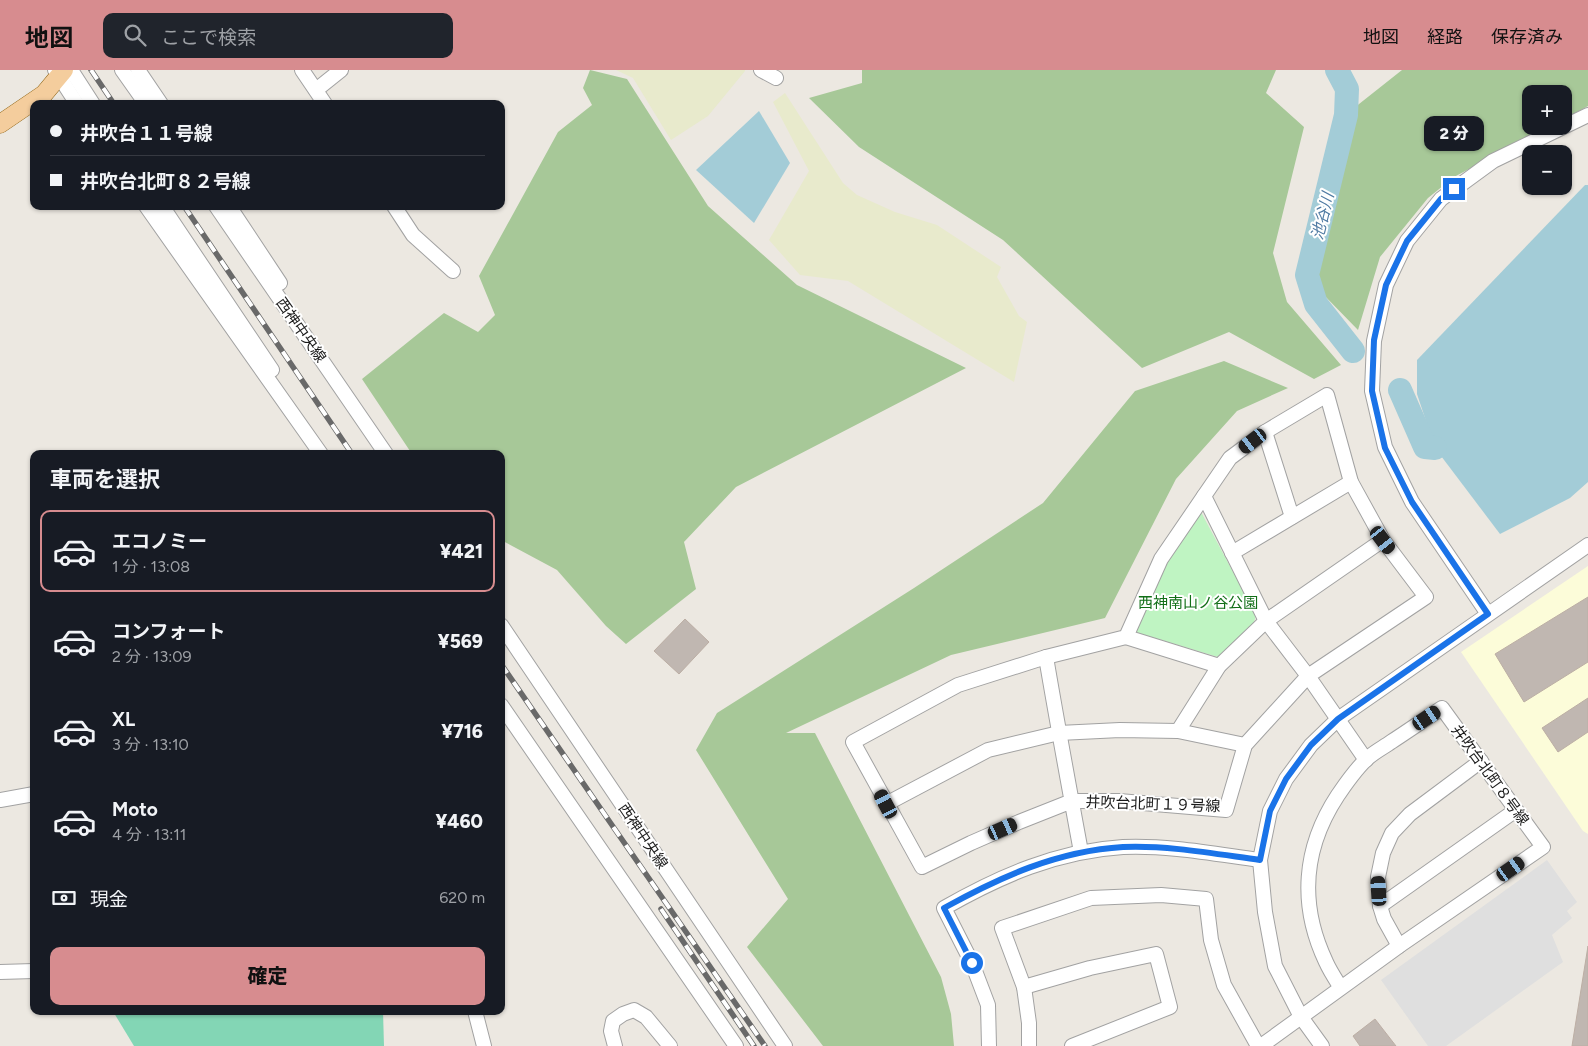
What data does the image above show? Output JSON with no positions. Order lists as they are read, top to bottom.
{
  "streets": {
    "street": ["西神中央線", "井吹台北町８号線", "井吹台北町１９号線"]
  },
  "water": ["池谷川"],
  "parks": ["西神南山ノ谷公園"],
  "page": {
    "header": "地図",
    "search": "ここで検索",
    "nav": ["地図", "経路", "保存済み"],
    "map_buttons": ["+", "−"],
    "banner": ["井吹台１１号線", "井吹台北町８２号線"],
    "bubble": "2 分",
    "heading": "車両を選択",
    "list": [
      {
        "name": "エコノミー",
        "note": "1 分 · 13:08",
        "value": "¥421"
      },
      {
        "name": "コンフォート",
        "note": "2 分 · 13:09",
        "value": "¥569"
      },
      {
        "name": "XL",
        "note": "3 分 · 13:10",
        "value": "¥716"
      },
      {
        "name": "Moto",
        "note": "4 分 · 13:11",
        "value": "¥460"
      }
    ],
    "pay": ["現金", "620 m"],
    "buttons": "確定"
  }
}
